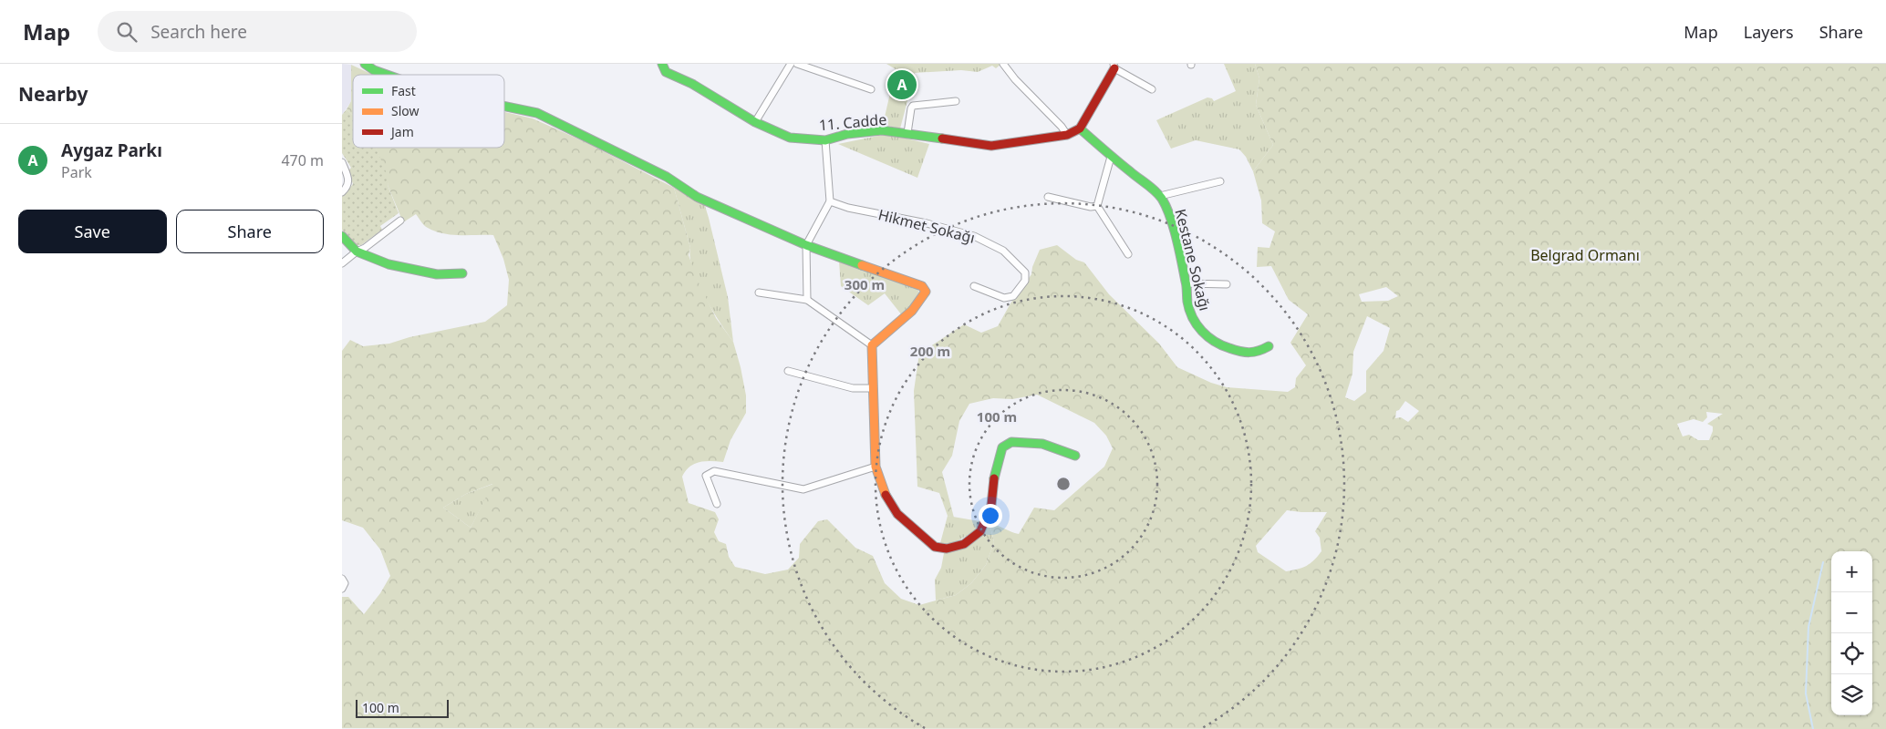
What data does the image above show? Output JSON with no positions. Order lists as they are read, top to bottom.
{
  "streets": {
    "street": ["11. Cadde", "Hikmet Sokağı", "Kestane Sokağı"]
  },
  "crossings": [
    ["11. Cadde", "Kestane Sokağı"]
  ],
  "parks": ["Belgrad Ormanı"],
  "legend": ["Fast", "Slow", "Jam"],
  "scale_bar": "100 m",
  "page": {
    "header": "Map",
    "search": "Search here",
    "nav": ["Map", "Layers", "Share"],
    "heading": "Nearby",
    "pins": "A",
    "list": [
      {
        "mark": "A",
        "name": "Aygaz Parkı",
        "note": "Park",
        "value": "470 m"
      }
    ],
    "buttons": ["Save", "Share"],
    "map_buttons": ["+", "−"],
    "scale": "100 m"
  },
  "rings": ["300 m", "200 m", "100 m"]
}
